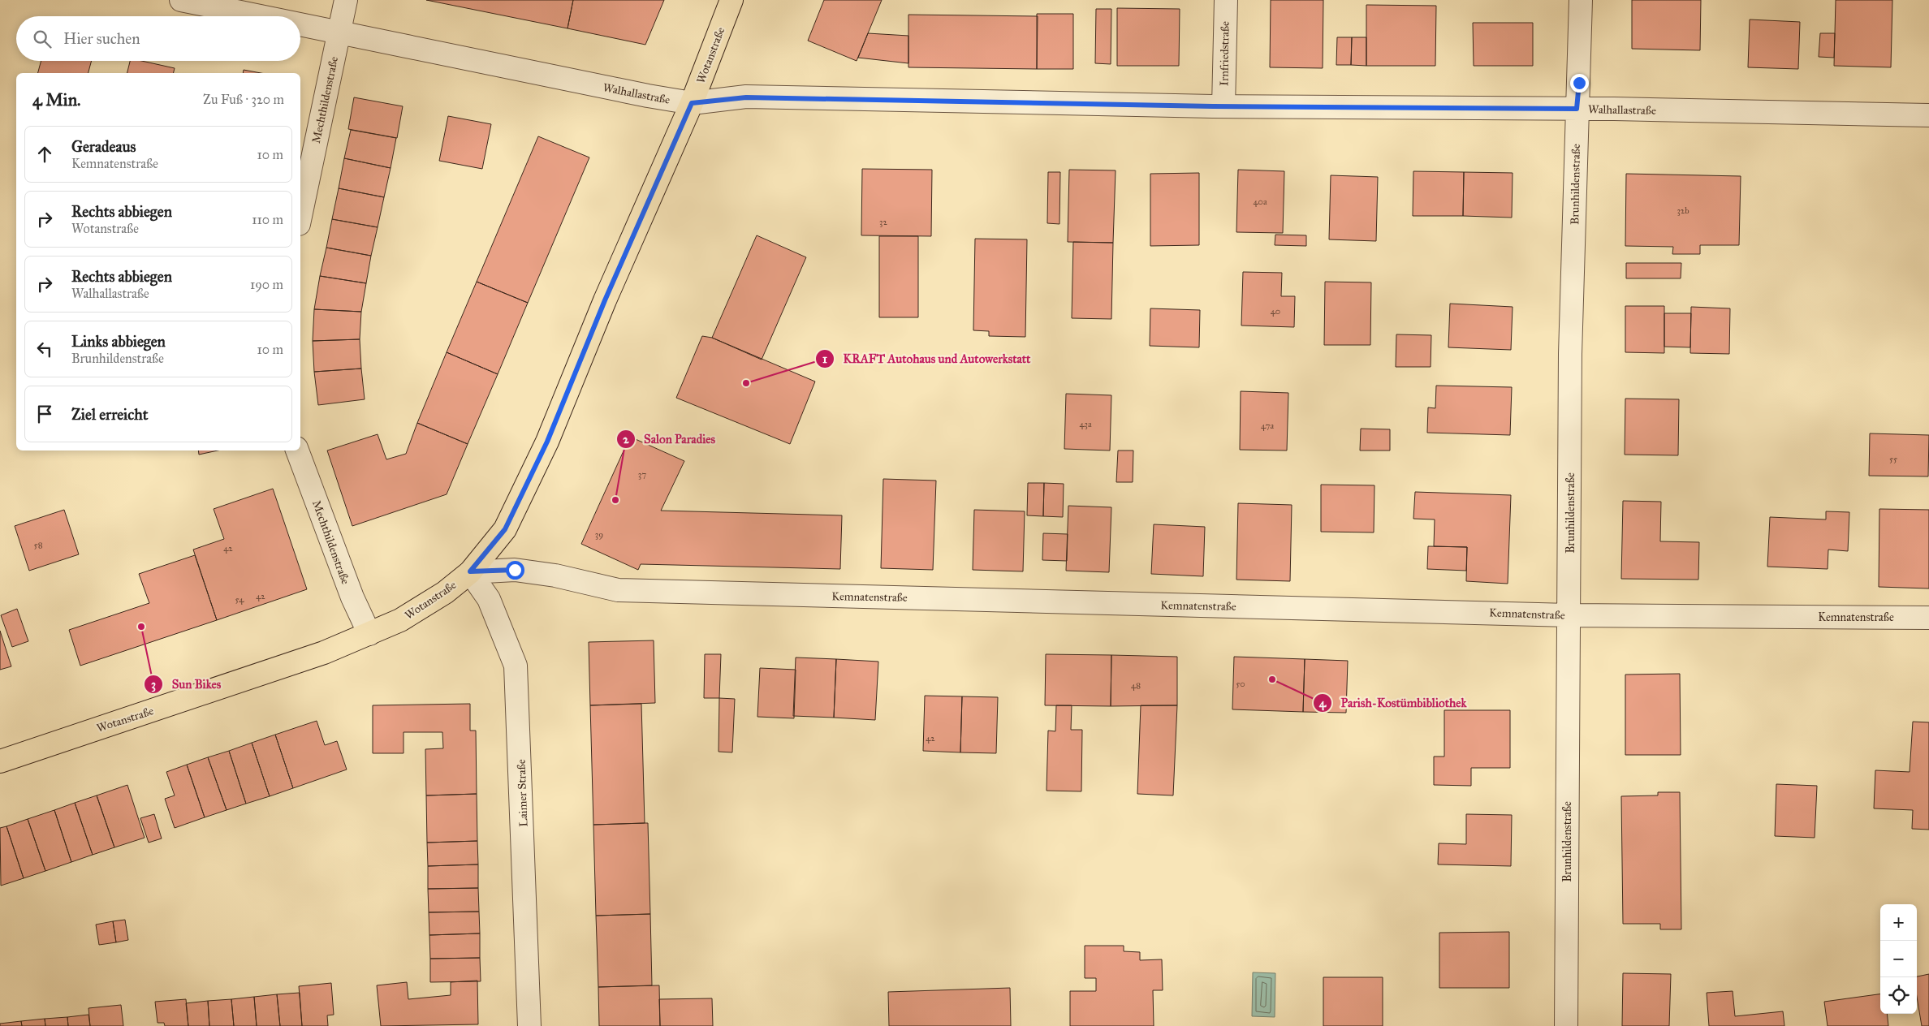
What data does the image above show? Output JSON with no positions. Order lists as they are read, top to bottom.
{
  "streets": {
    "main road": ["Wotanstraße"],
    "street": [
      "Irnfriedstraße",
      "Walhallastraße",
      "Mechthildenstraße",
      "Brunhildenstraße",
      "Kemnatenstraße",
      "Laimer Straße"
    ]
  },
  "crossings": [
    ["Irnfriedstraße", "Walhallastraße"],
    ["Wotanstraße", "Walhallastraße"],
    ["Wotanstraße", "Mechthildenstraße"],
    ["Wotanstraße", "Kemnatenstraße"],
    ["Wotanstraße", "Laimer Straße"],
    ["Walhallastraße", "Mechthildenstraße"],
    ["Walhallastraße", "Brunhildenstraße"],
    ["Brunhildenstraße", "Kemnatenstraße"],
    ["Kemnatenstraße", "Laimer Straße"]
  ],
  "places": [
    "KRAFT Autohaus und Autowerkstatt",
    "Salon Paradies",
    "Sun Bikes",
    "Parish-Kostümbibliothek"
  ],
  "house_numbers": [
    "40a",
    "32b",
    "32",
    "40",
    "43a",
    "47a",
    "55",
    "37",
    "39",
    "58",
    "42",
    "42",
    "54",
    "50",
    "48",
    "42"
  ],
  "page": {
    "search": "Hier suchen",
    "heading": ["4 Min.", "Zu Fuß · 320 m"],
    "list": [
      ["Geradeaus", "Kemnatenstraße", "10 m"],
      ["Rechts abbiegen", "Wotanstraße", "110 m"],
      ["Rechts abbiegen", "Walhallastraße", "190 m"],
      ["Links abbiegen", "Brunhildenstraße", "10 m"],
      "Ziel erreicht"
    ],
    "map_buttons": ["+", "−"]
  }
}
